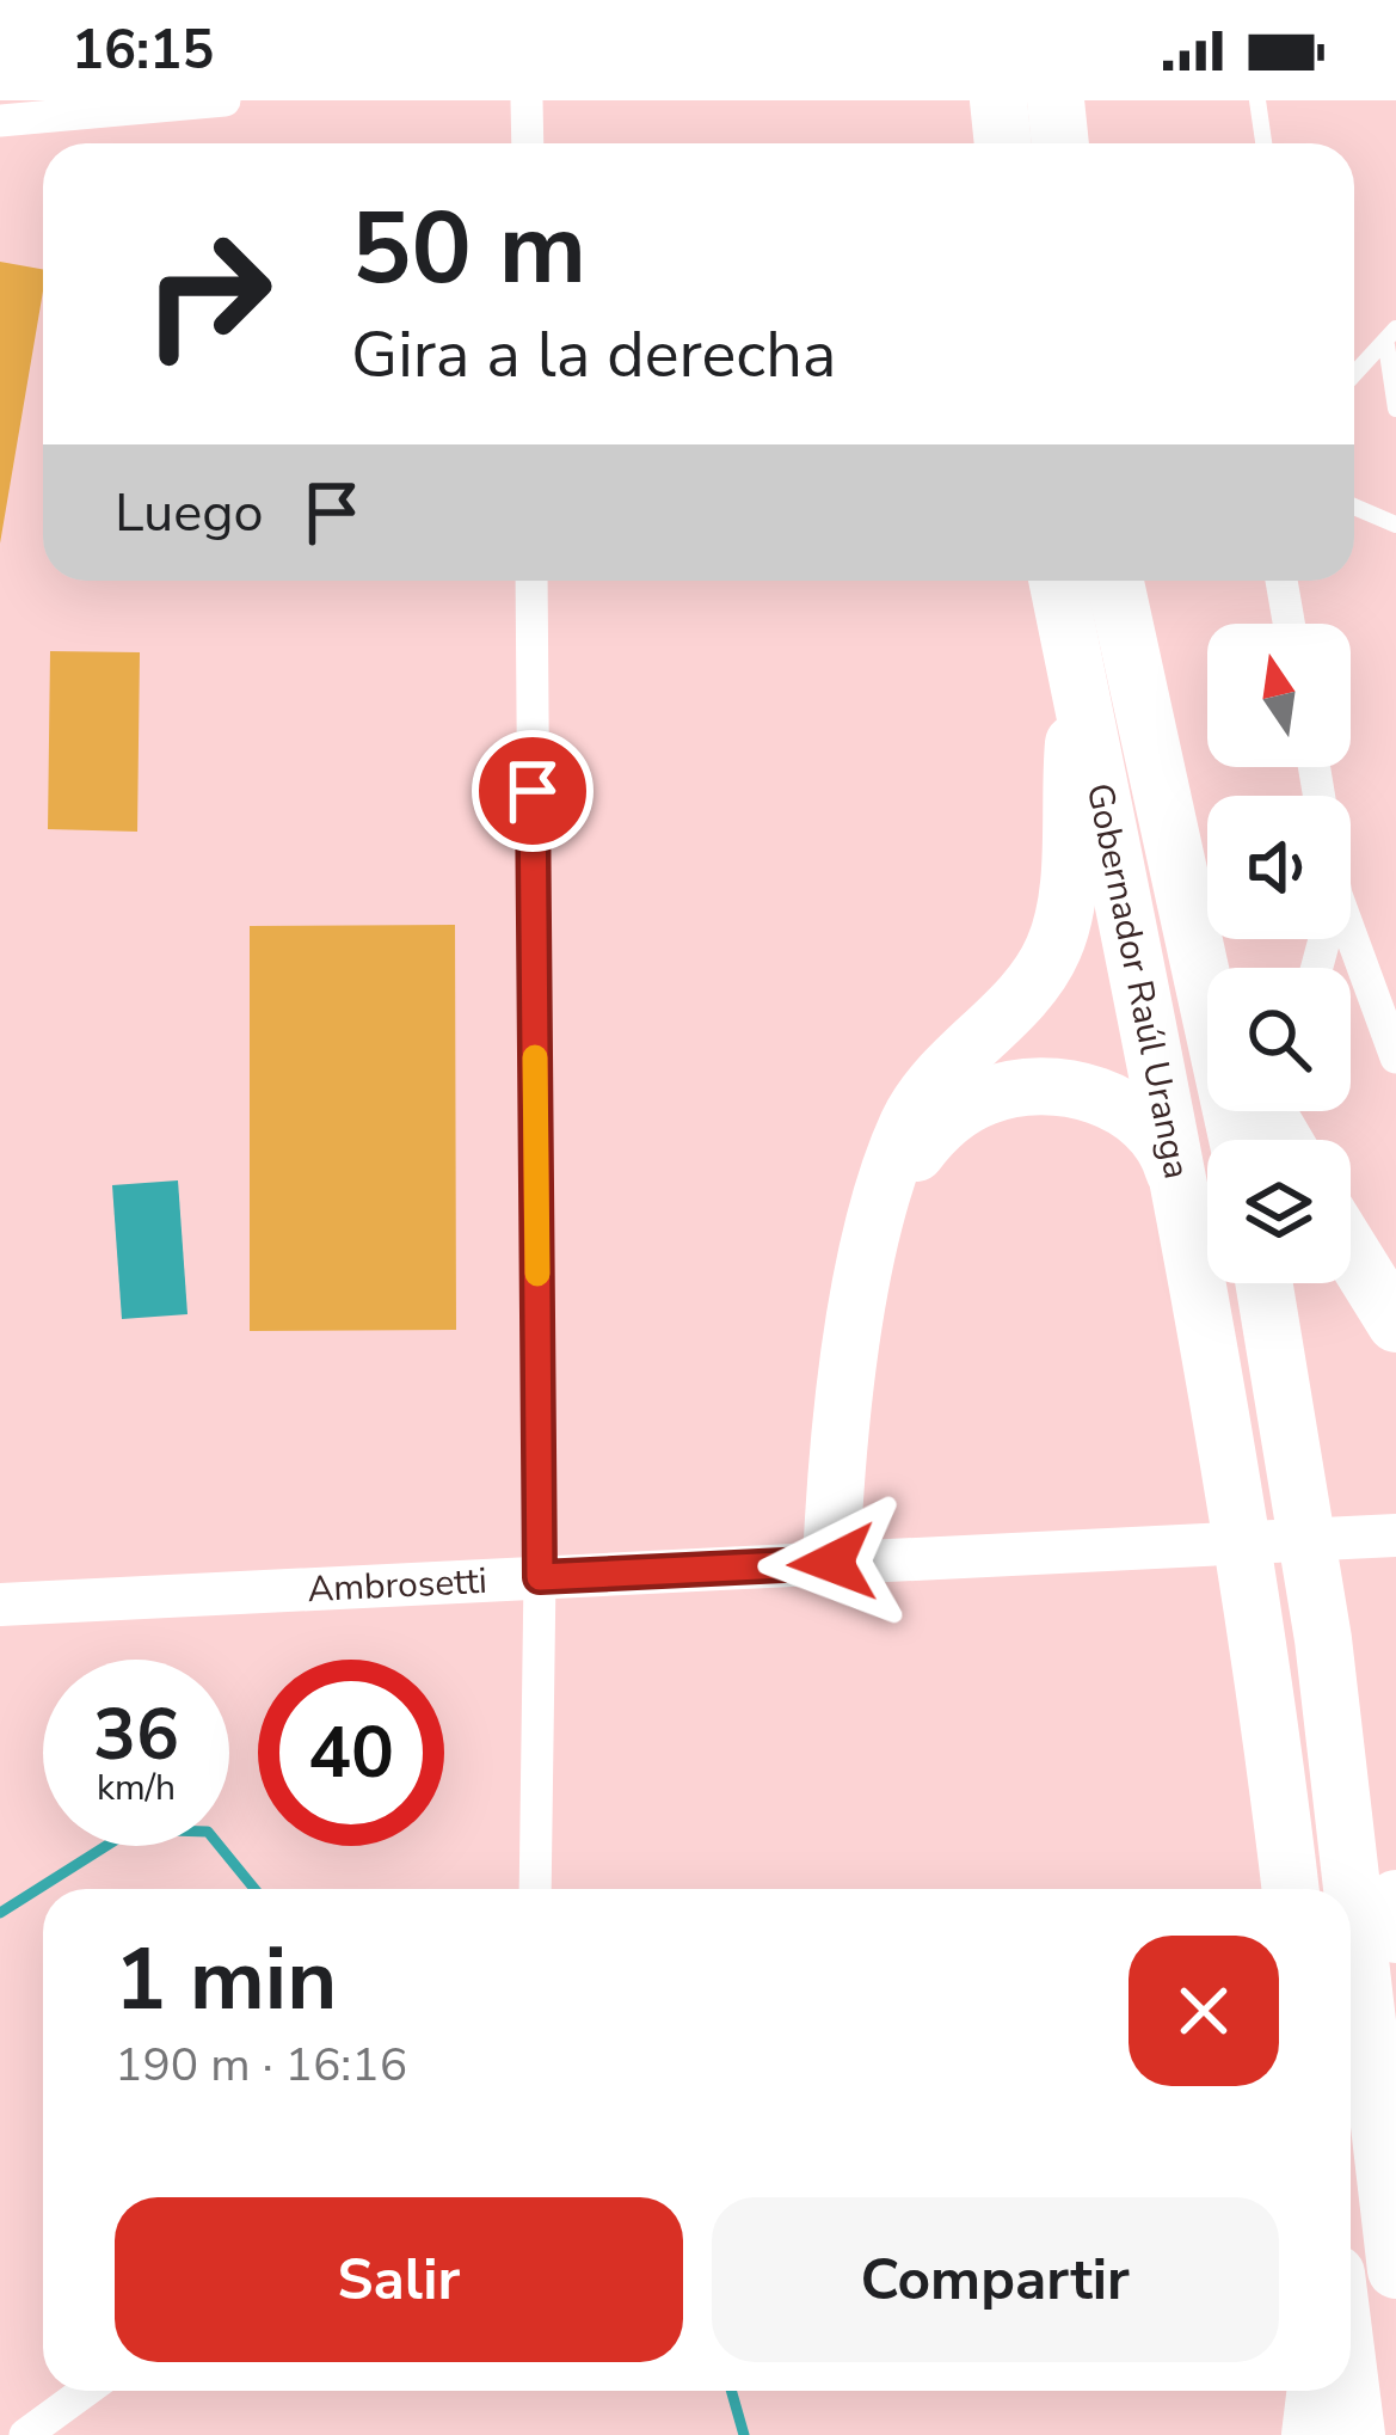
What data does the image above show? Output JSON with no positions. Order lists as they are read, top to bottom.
{
  "streets": {
    "highway": ["Gobernador Raúl Uranga"],
    "street": ["Ambrosetti"]
  },
  "north": "top",
  "page": {
    "status": "16:15",
    "turn": ["50 m", "Gira a la derecha"],
    "then": "Luego",
    "speed": "36 km/h",
    "limit": "40",
    "heading": ["1 min", "190 m · 16:16"],
    "buttons": ["Salir", "Compartir"]
  }
}
